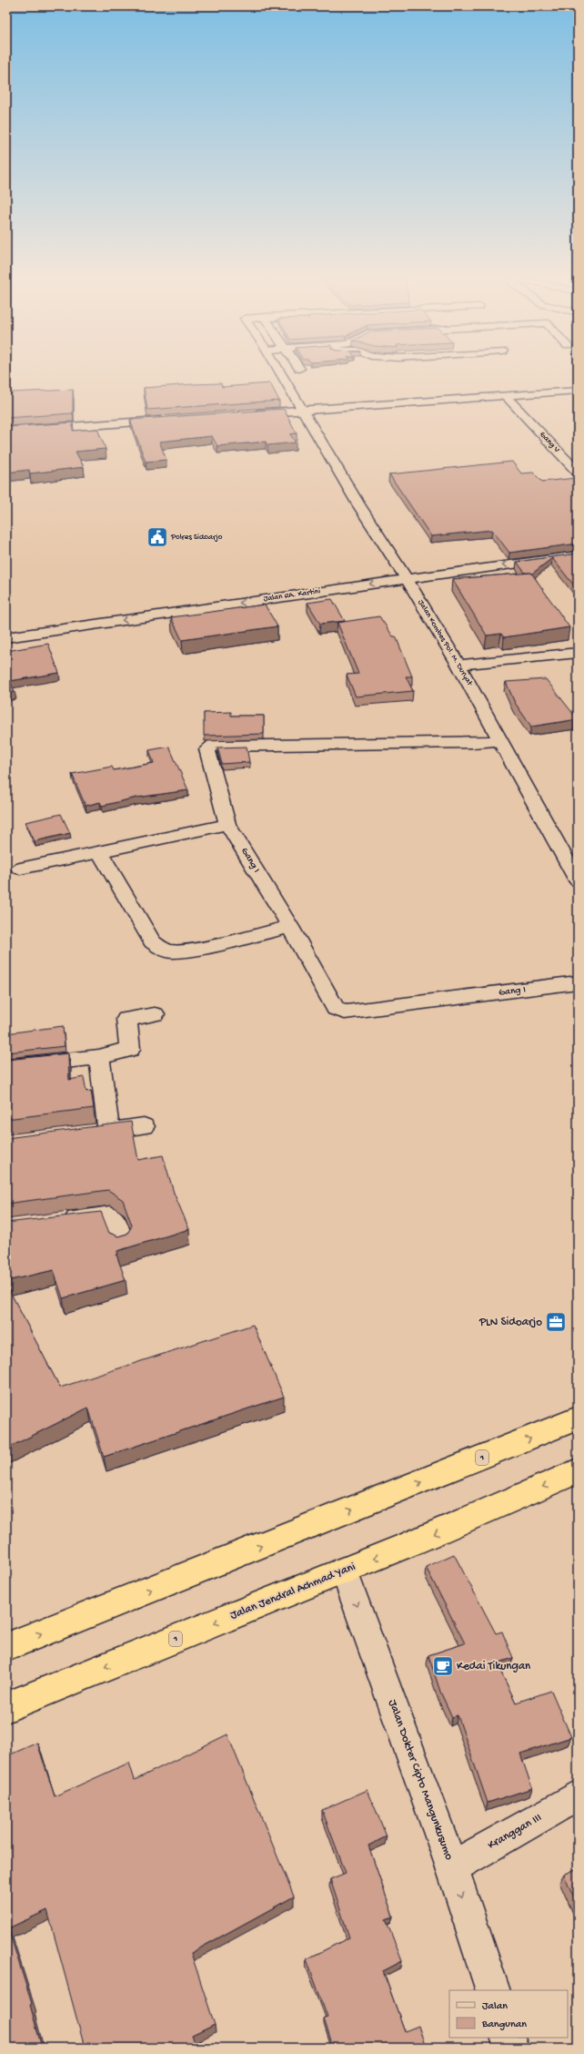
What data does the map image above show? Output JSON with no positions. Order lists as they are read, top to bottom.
{
  "streets": {
    "highway": ["1", "Jalan Jendral Achmad Yani"],
    "street": [
      "Gang V",
      "Jalan RA. Kartini",
      "Jalan Kombes Pol. M. Duryat",
      "Gang I",
      "Jalan Dokter Cipto Mangunkusumo",
      "Kranggan III"
    ]
  },
  "crossings": [
    ["Jalan RA. Kartini", "Jalan Kombes Pol. M. Duryat"],
    ["Jalan Kombes Pol. M. Duryat", "Gang I"],
    ["Jalan Jendral Achmad Yani", "Jalan Dokter Cipto Mangunkusumo"],
    ["Jalan Dokter Cipto Mangunkusumo", "Kranggan III"]
  ],
  "one_way": ["Jalan Dokter Cipto Mangunkusumo"],
  "places": {
    "public building": ["Polres Sidoarjo"],
    "office": ["PLN Sidoarjo"],
    "cafe": ["Kedai Tikungan"]
  },
  "legend": ["Jalan", "Bangunan"]
}
